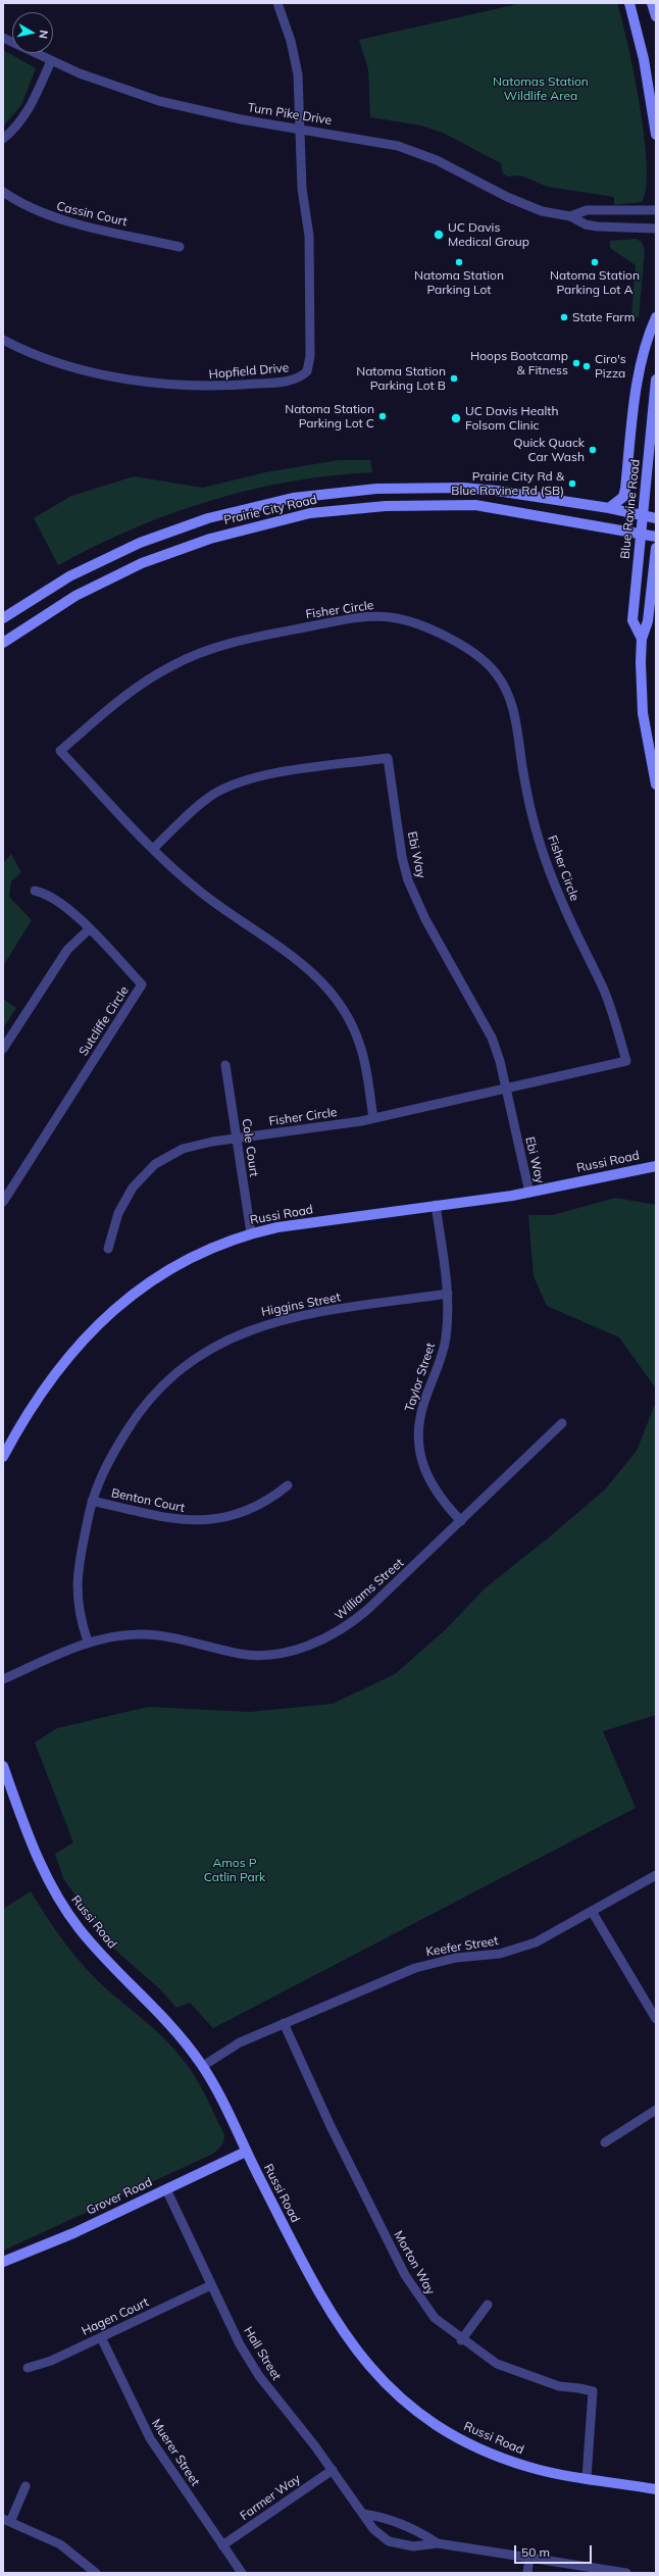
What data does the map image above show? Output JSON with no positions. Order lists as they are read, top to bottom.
{
  "streets": {
    "main road": [
      "Blue Ravine Road",
      "Prairie City Road",
      "Russi Road",
      "Grover Road"
    ],
    "street": [
      "Turn Pike Drive",
      "Cassin Court",
      "Hopfield Drive",
      "Fisher Circle",
      "Ebi Way",
      "Sutcliffe Circle",
      "Cole Court",
      "Higgins Street",
      "Taylor Street",
      "Benton Court",
      "Williams Street",
      "Keefer Street",
      "Morton Way",
      "Hagen Court",
      "Hall Street",
      "Muerer Street",
      "Farmer Way"
    ]
  },
  "crossings": [
    ["Turn Pike Drive", "Hopfield Drive"],
    ["Blue Ravine Road", "Prairie City Road"],
    ["Fisher Circle", "Ebi Way"],
    ["Fisher Circle", "Cole Court"],
    ["Ebi Way", "Russi Road"],
    ["Cole Court", "Russi Road"],
    ["Russi Road", "Taylor Street"],
    ["Russi Road", "Keefer Street"],
    ["Russi Road", "Grover Road"],
    ["Russi Road", "Morton Way"],
    ["Higgins Street", "Taylor Street"],
    ["Higgins Street", "Benton Court"],
    ["Higgins Street", "Williams Street"],
    ["Taylor Street", "Williams Street"],
    ["Keefer Street", "Morton Way"],
    ["Grover Road", "Hall Street"],
    ["Hagen Court", "Hall Street"],
    ["Hagen Court", "Muerer Street"],
    ["Hall Street", "Farmer Way"],
    ["Muerer Street", "Farmer Way"]
  ],
  "parks": ["Natomas Station Wildlife Area", "Amos P Catlin Park"],
  "places": [
    "UC Davis Medical Group",
    "Natoma Station Parking Lot",
    "Natoma Station Parking Lot A",
    "State Farm",
    "Hoops Bootcamp & Fitness",
    "Ciro's Pizza",
    "Natoma Station Parking Lot B",
    "Natoma Station Parking Lot C",
    "UC Davis Health Folsom Clinic",
    "Quick Quack Car Wash",
    "Prairie City Rd & Blue Ravine Rd (SB)"
  ],
  "scale_bar": "50 m",
  "north": "right"
}
